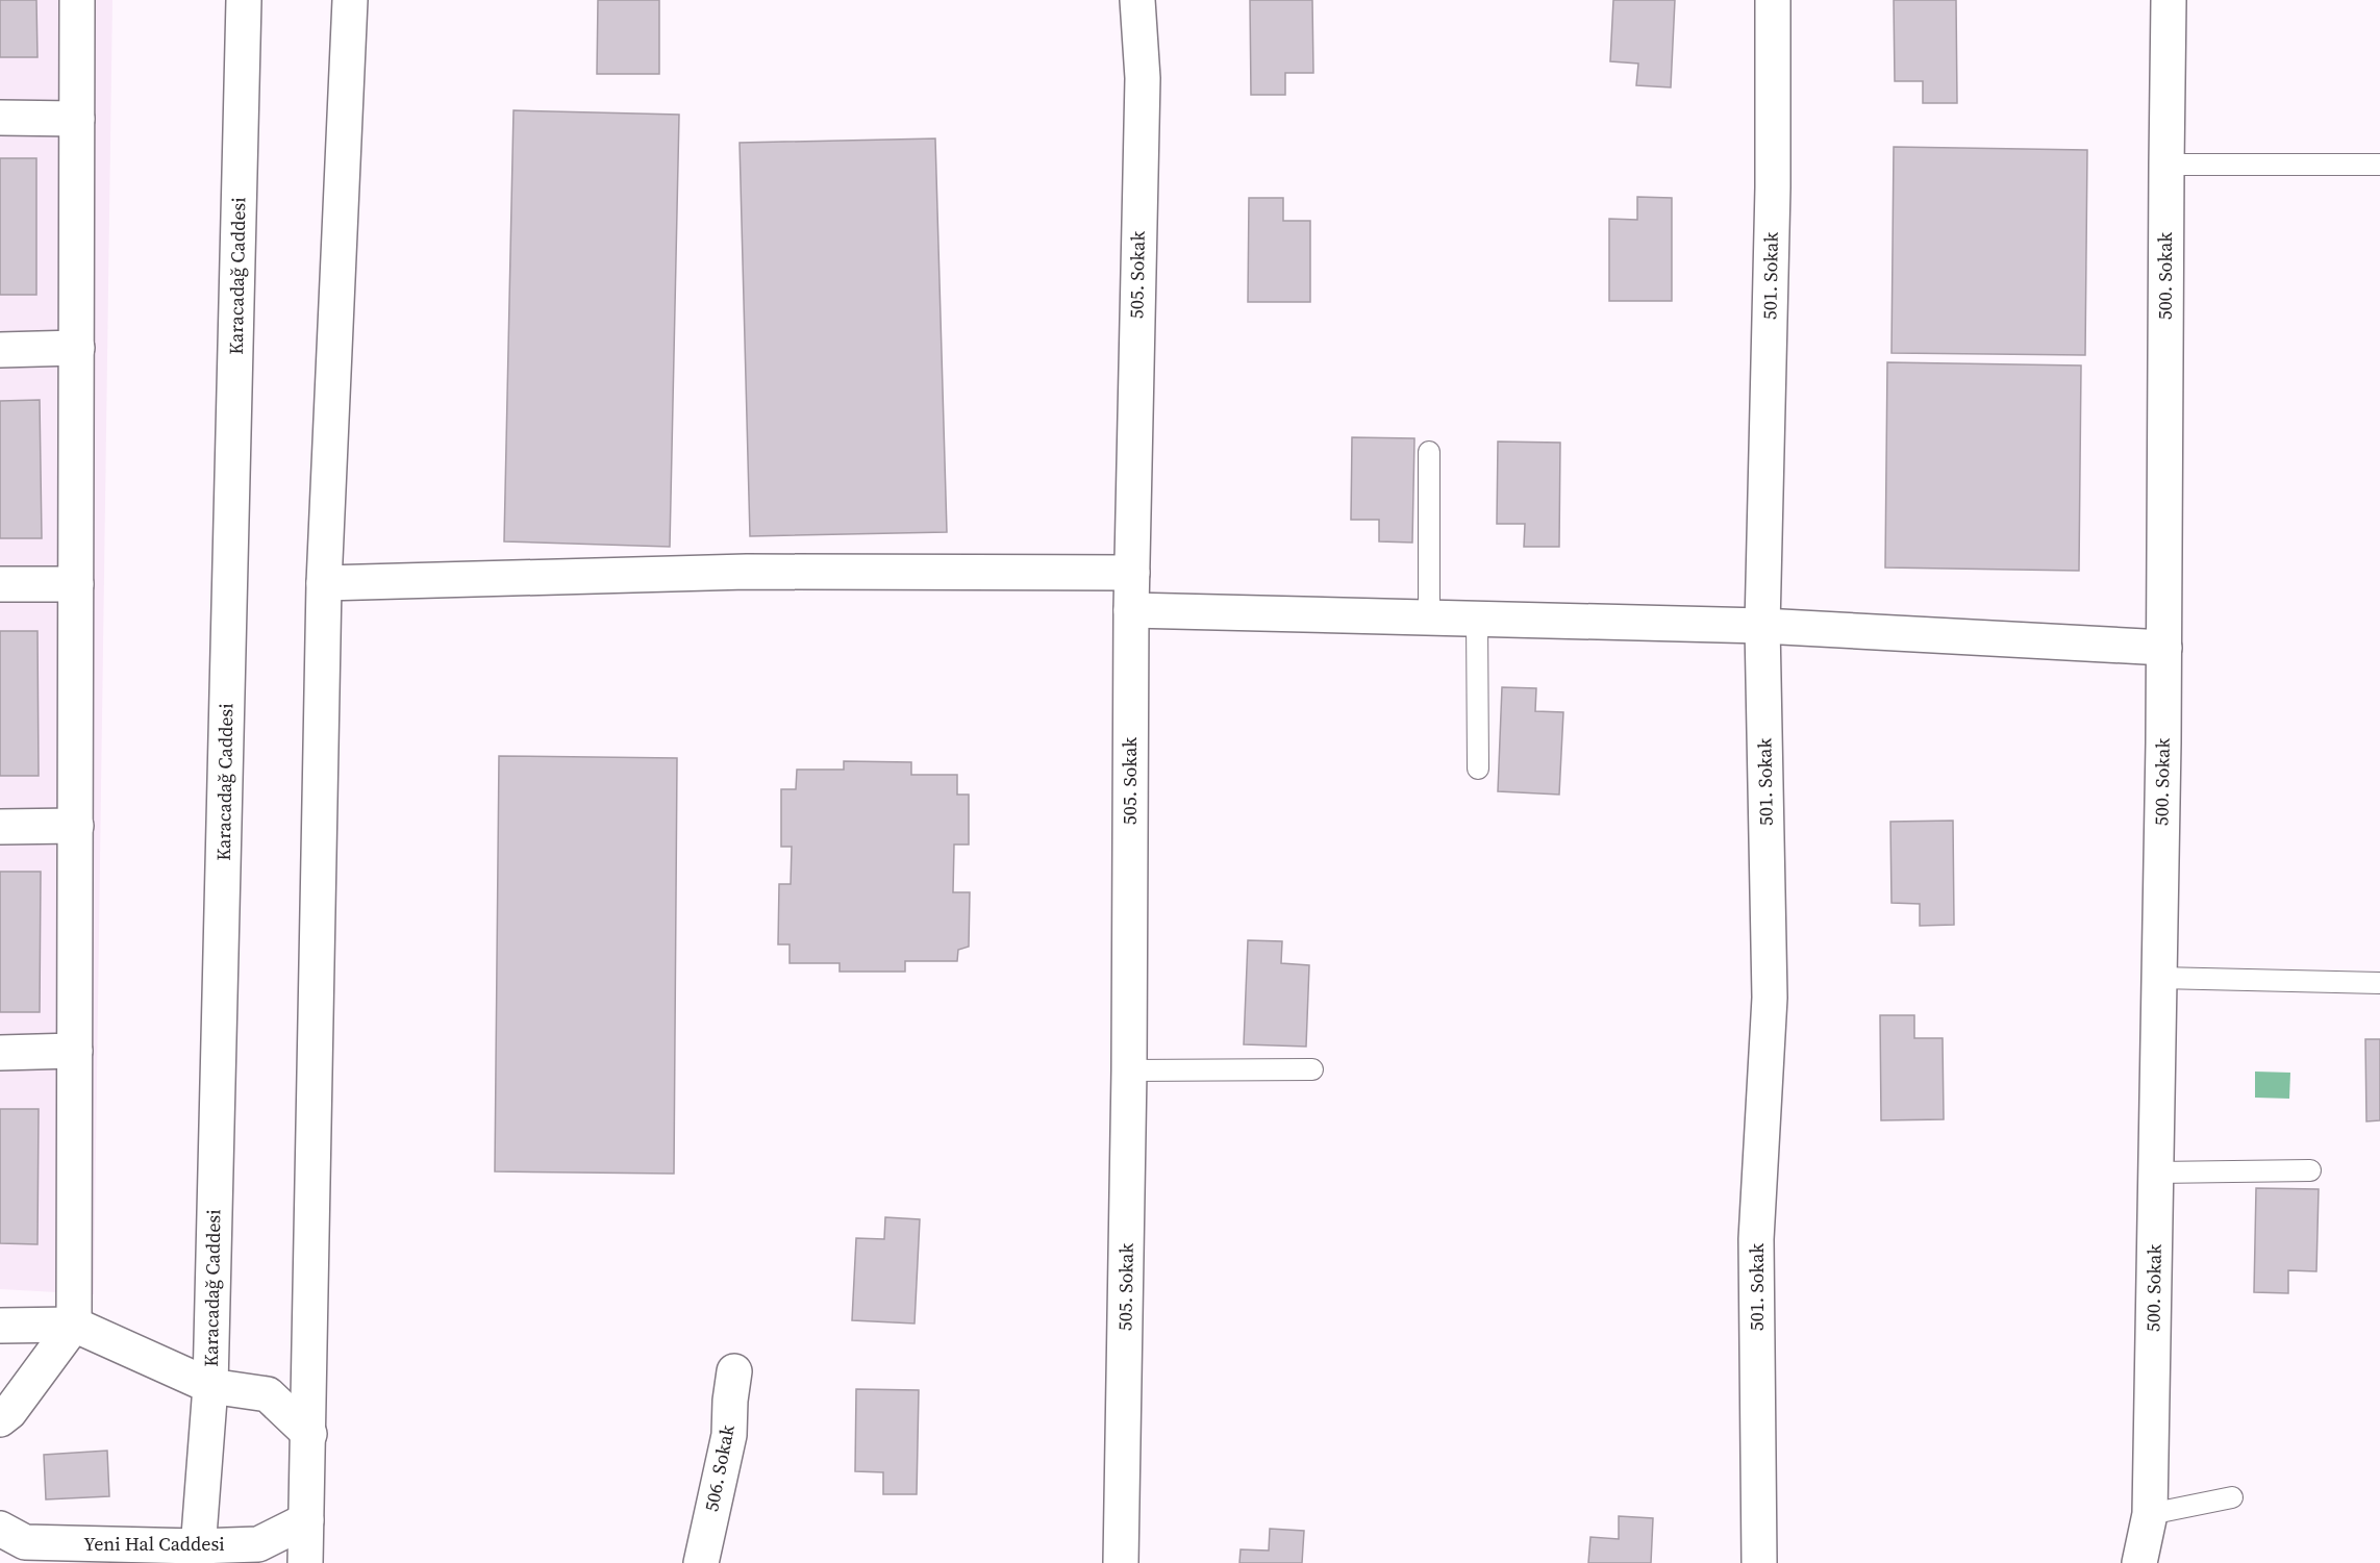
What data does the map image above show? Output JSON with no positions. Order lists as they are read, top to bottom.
{
  "streets": {
    "main road": [
      "505. Sokak",
      "Karacadağ Caddesi",
      "501. Sokak",
      "500. Sokak",
      "506. Sokak",
      "Yeni Hal Caddesi"
    ]
  },
  "crossings": [
    ["Karacadağ Caddesi", "Yeni Hal Caddesi"]
  ]
}
